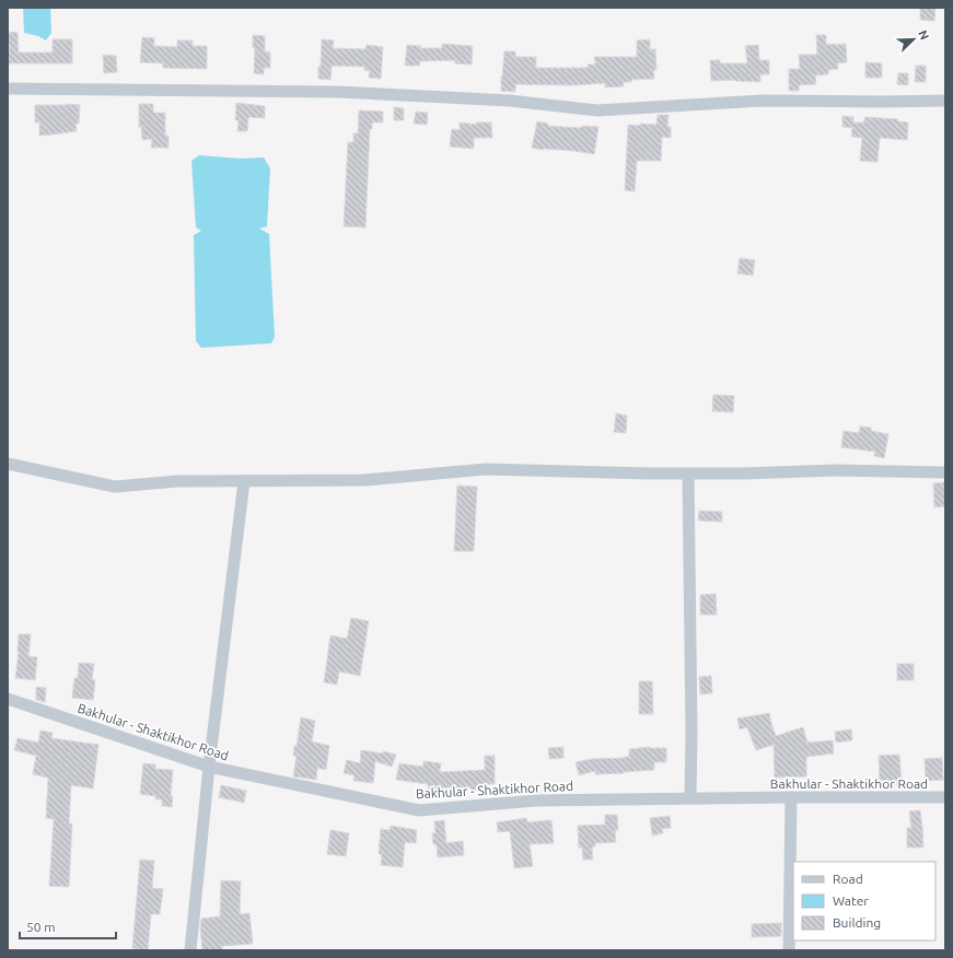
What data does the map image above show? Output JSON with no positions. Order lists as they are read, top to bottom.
{
  "streets": {
    "street": ["Bakhular - Shaktikhor Road"]
  },
  "legend": ["Road", "Water", "Building"],
  "scale_bar": "50 m",
  "north": "top right"
}
